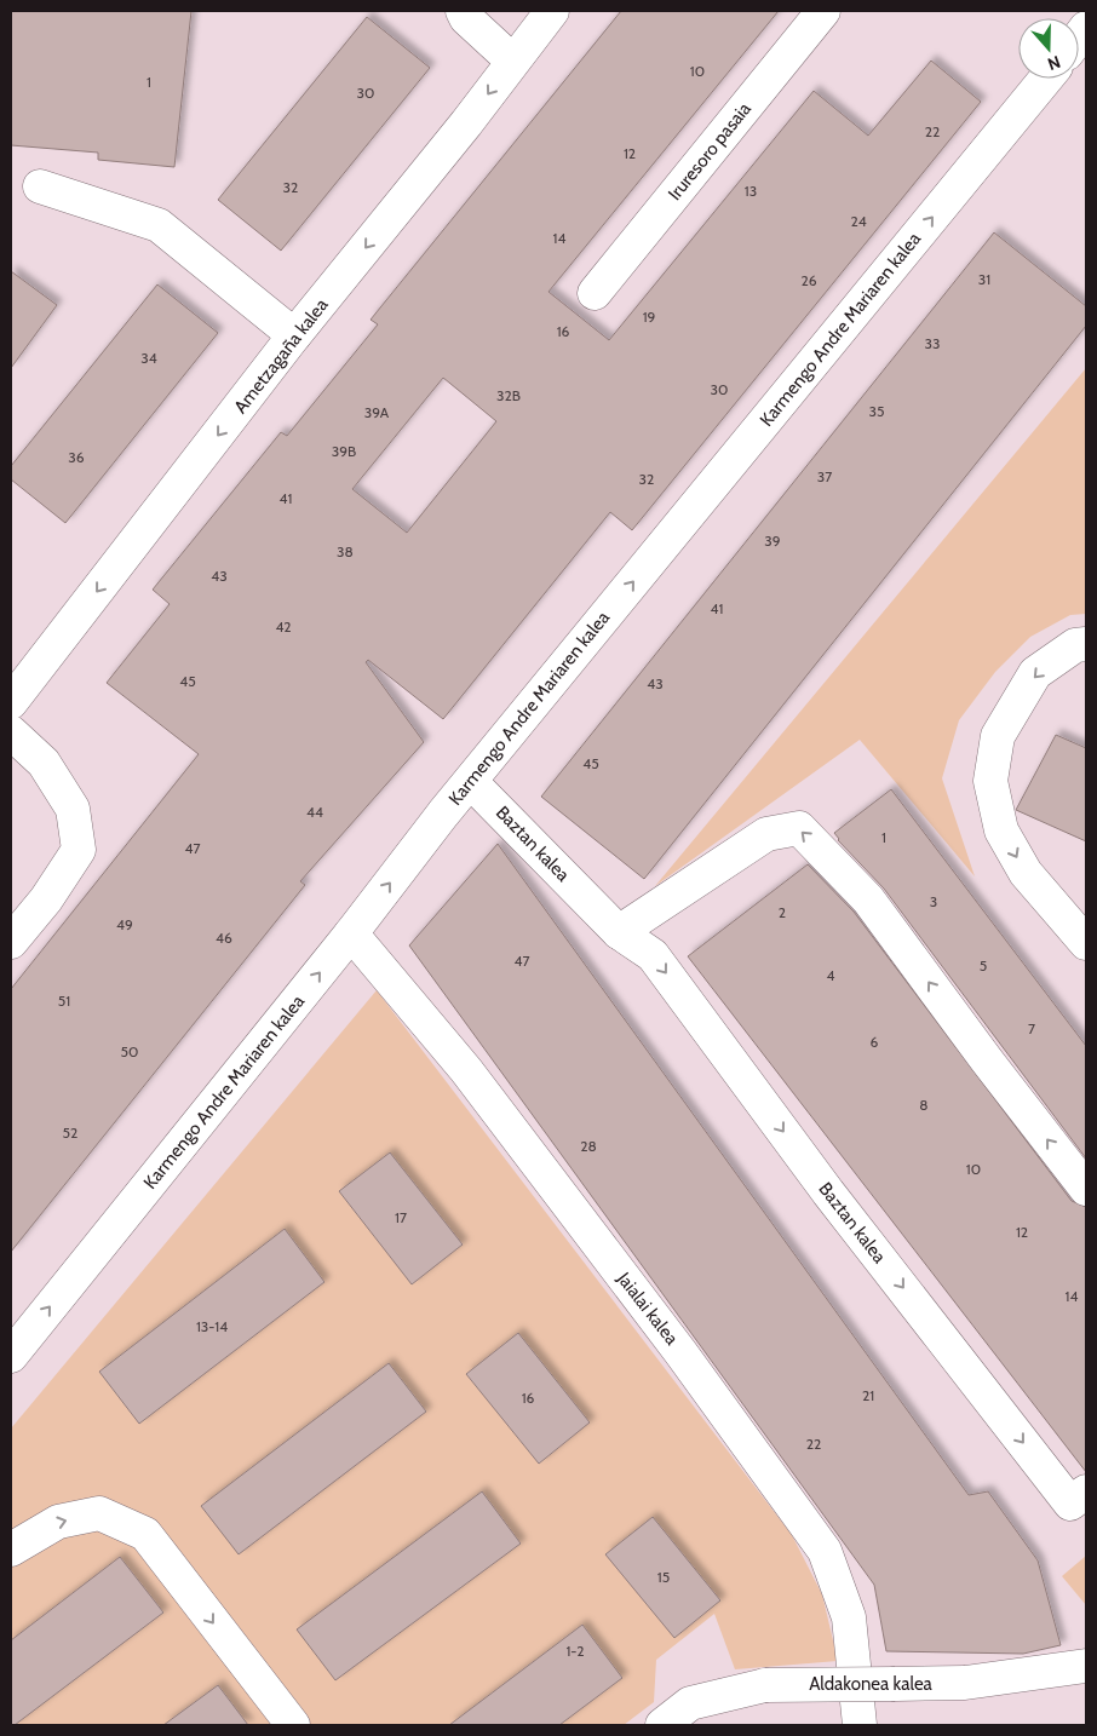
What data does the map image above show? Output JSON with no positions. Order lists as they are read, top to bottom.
{
  "streets": {
    "street": [
      "Iruresoro pasaia",
      "Karmengo Andre Mariaren kalea",
      "Ametzagaña kalea",
      "Baztan kalea",
      "Jaialai kalea",
      "Aldakonea kalea"
    ]
  },
  "crossings": [
    ["Karmengo Andre Mariaren kalea", "Baztan kalea"],
    ["Karmengo Andre Mariaren kalea", "Jaialai kalea"]
  ],
  "one_way": ["Karmengo Andre Mariaren kalea", "Ametzagaña kalea", "Baztan kalea"],
  "house_numbers": [
    "10",
    "1",
    "30",
    "22",
    "12",
    "32",
    "13",
    "24",
    "14",
    "31",
    "26",
    "19",
    "16",
    "33",
    "34",
    "30",
    "32B",
    "35",
    "39A",
    "39B",
    "36",
    "37",
    "32",
    "41",
    "39",
    "38",
    "43",
    "41",
    "42",
    "45",
    "43",
    "45",
    "44",
    "1",
    "47",
    "3",
    "2",
    "49",
    "46",
    "47",
    "5",
    "4",
    "51",
    "7",
    "6",
    "50",
    "8",
    "52",
    "28",
    "10",
    "17",
    "12",
    "14",
    "13-14",
    "21",
    "16",
    "22",
    "15",
    "1-2"
  ],
  "north": "bottom"
}
